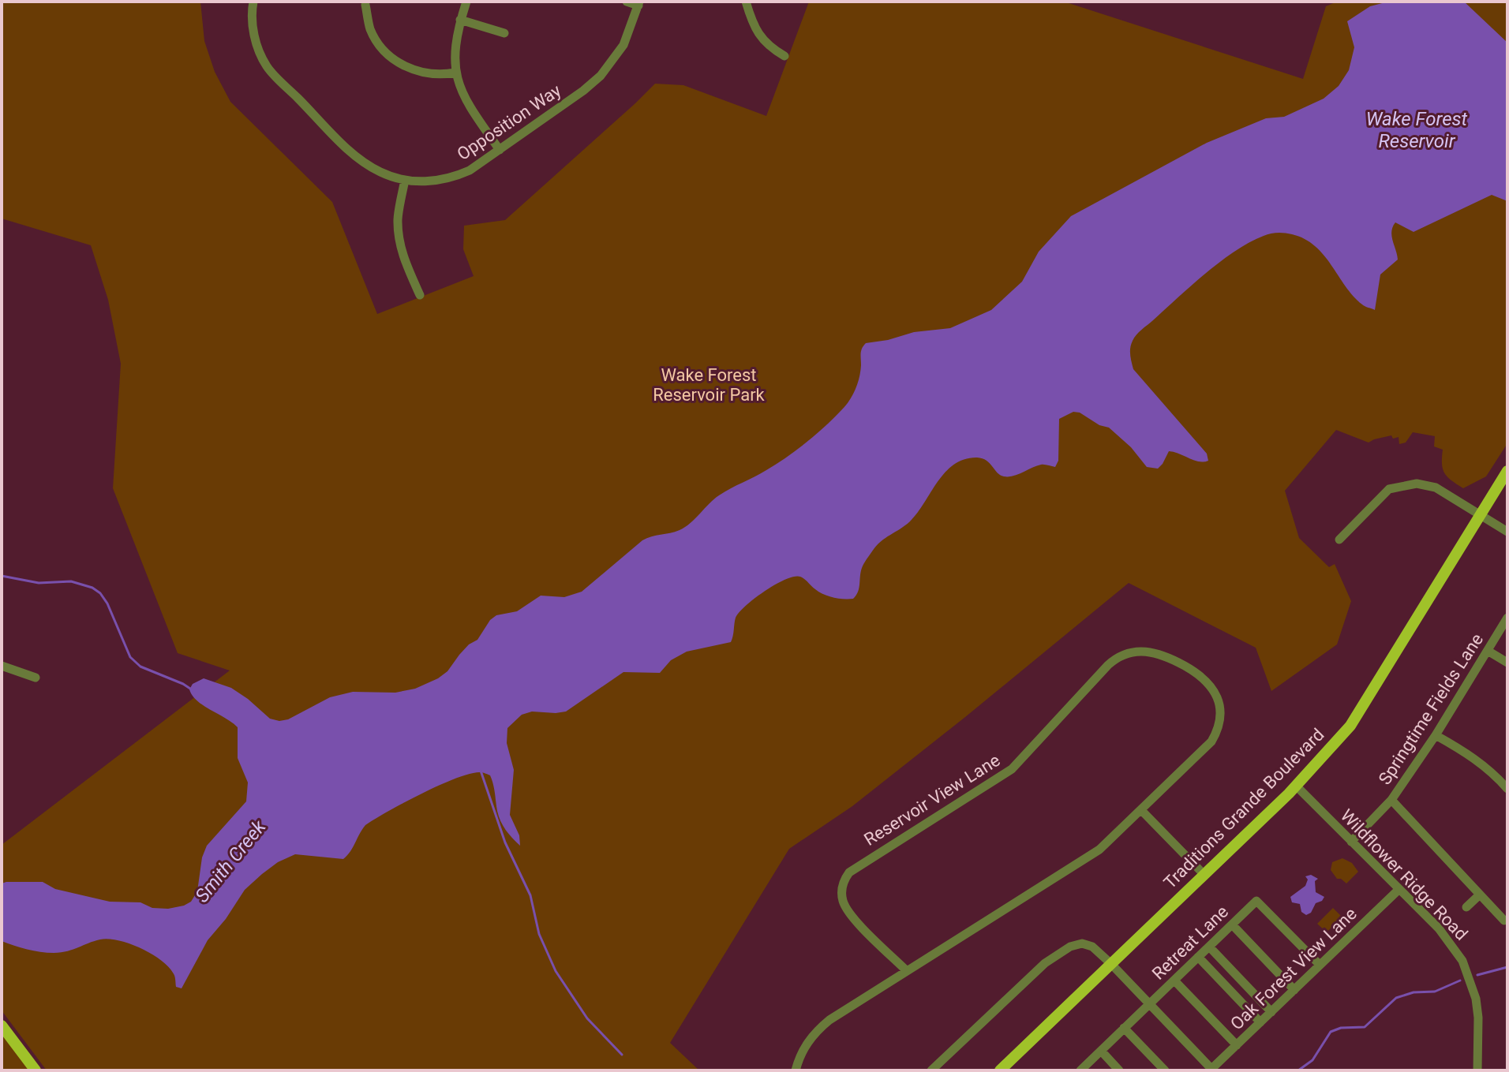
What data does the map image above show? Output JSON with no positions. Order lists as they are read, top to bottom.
{
  "streets": {
    "main road": ["Traditions Grande Boulevard"],
    "street": [
      "Opposition Way",
      "Springtime Fields Lane",
      "Reservoir View Lane",
      "Wildflower Ridge Road",
      "Retreat Lane",
      "Oak Forest View Lane"
    ]
  },
  "crossings": [
    ["Springtime Fields Lane", "Wildflower Ridge Road"],
    ["Traditions Grande Boulevard", "Wildflower Ridge Road"],
    ["Wildflower Ridge Road", "Oak Forest View Lane"],
    ["Retreat Lane", "Oak Forest View Lane"]
  ],
  "water": ["Wake Forest Reservoir", "Smith Creek"],
  "parks": ["Wake Forest Reservoir Park"]
}
